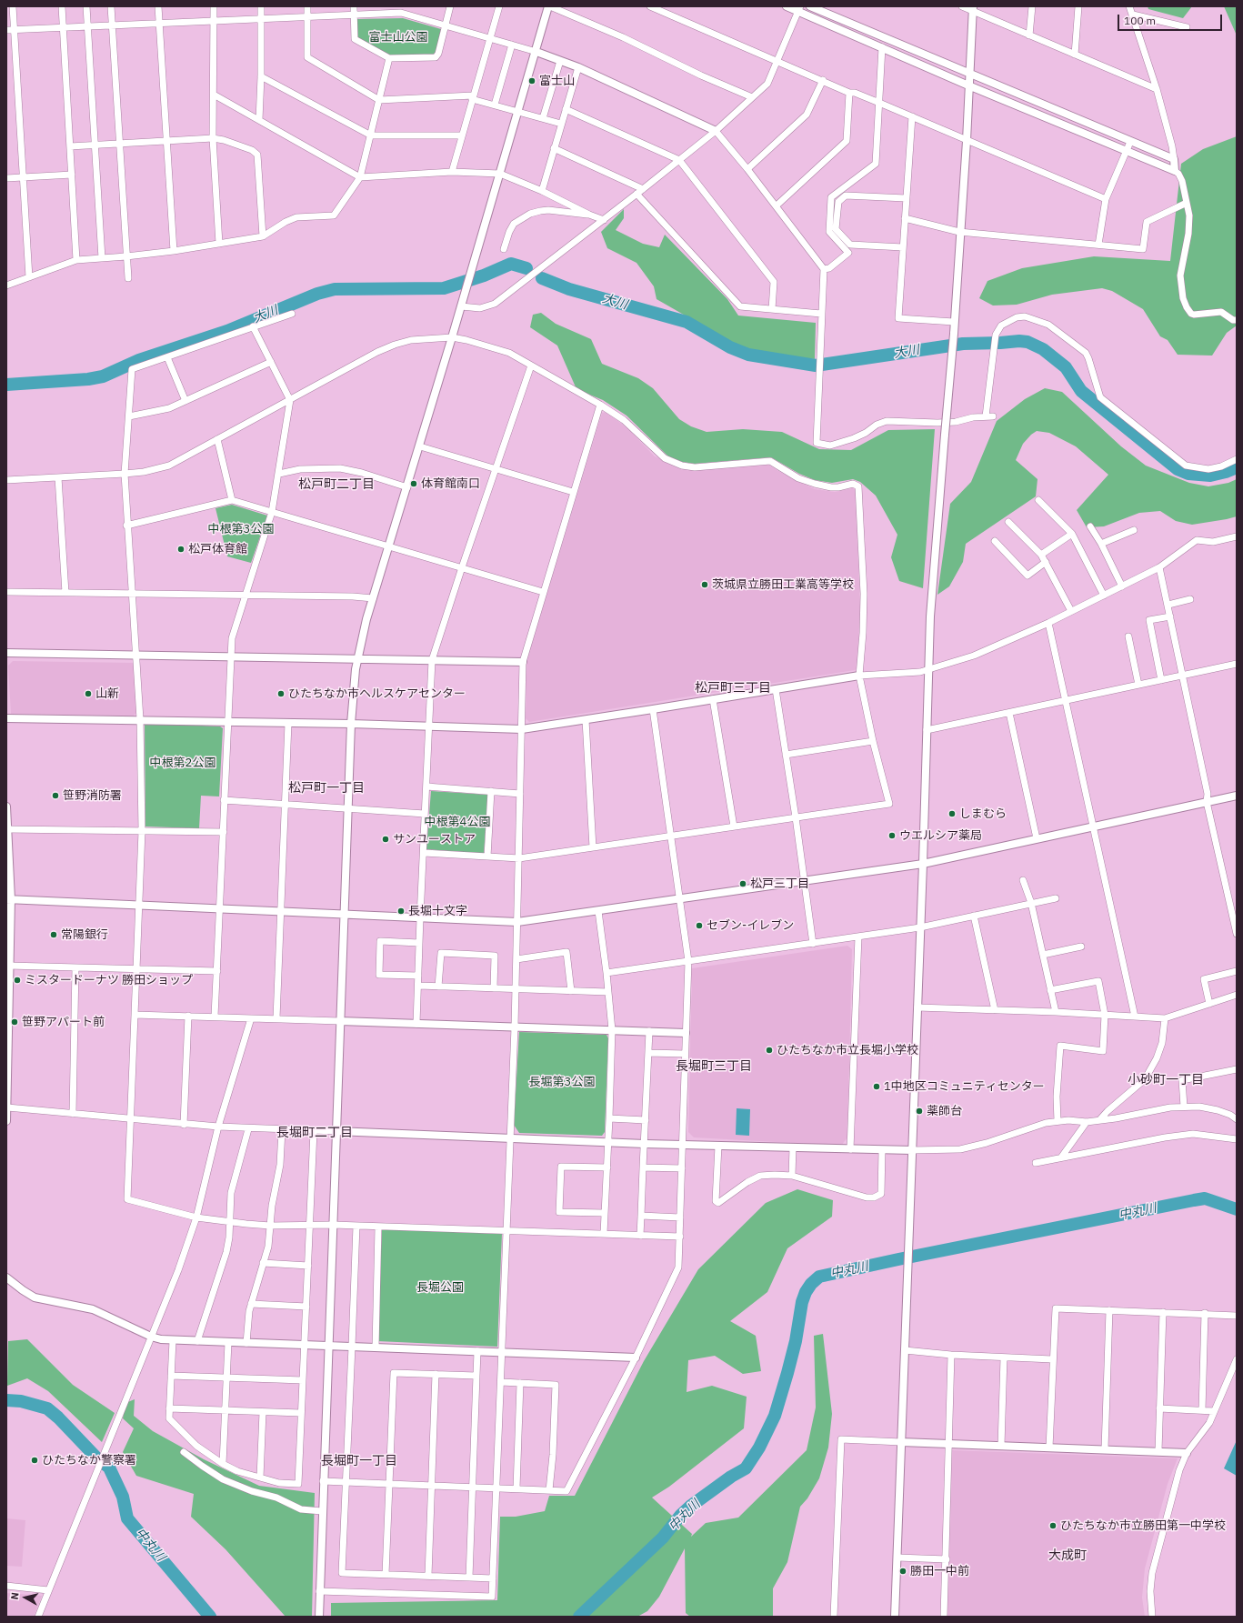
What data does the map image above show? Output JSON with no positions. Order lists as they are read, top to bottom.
{
  "districts": [
    "松戸町二丁目",
    "松戸町三丁目",
    "松戸町一丁目",
    "長堀町三丁目",
    "小砂町一丁目",
    "長堀町二丁目",
    "長堀町一丁目",
    "大成町"
  ],
  "water": ["大川", "中丸川"],
  "parks": [
    "富士山公園",
    "中根第3公園",
    "中根第2公園",
    "中根第4公園",
    "長堀第3公園",
    "長堀公園"
  ],
  "places": [
    "富士山",
    "体育館南口",
    "松戸体育館",
    "茨城県立勝田工業高等学校",
    "山新",
    "ひたちなか市ヘルスケアセンター",
    "笹野消防署",
    "しまむら",
    "ウエルシア薬局",
    "サンユーストア",
    "松戸三丁目",
    "長堀十文字",
    "セブン-イレブン",
    "常陽銀行",
    "ミスタードーナツ 勝田ショップ",
    "笹野アパート前",
    "ひたちなか市立長堀小学校",
    "1中地区コミュニティセンター",
    "薬師台",
    "ひたちなか警察署",
    "ひたちなか市立勝田第一中学校",
    "勝田一中前"
  ],
  "scale_bar": "100 m",
  "north": "left"
}
